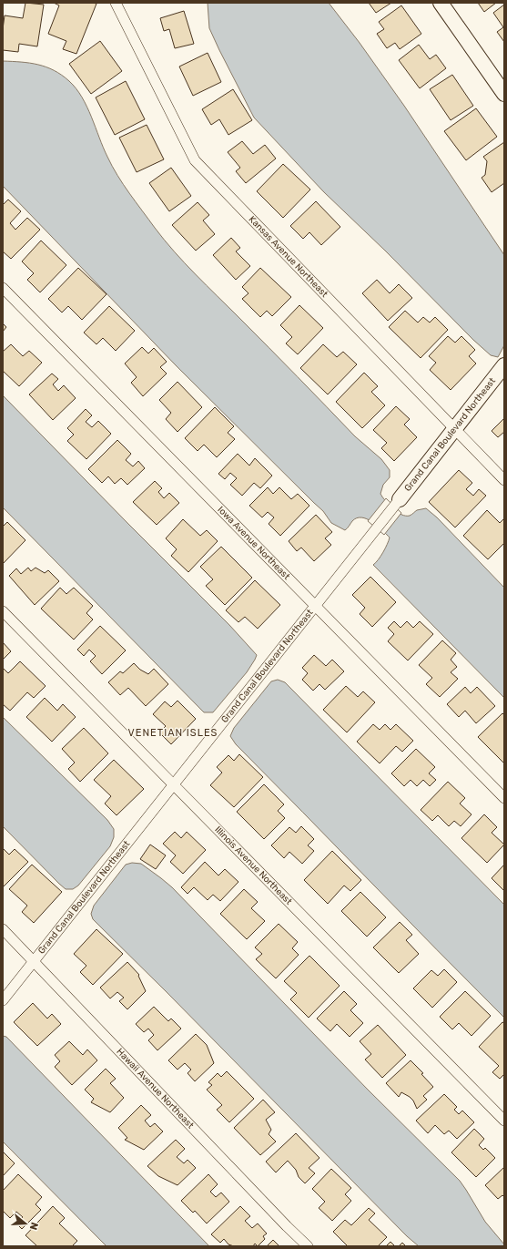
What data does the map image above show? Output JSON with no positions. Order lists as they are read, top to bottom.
{
  "streets": {
    "street": [
      "Kansas Avenue Northeast",
      "Grand Canal Boulevard Northeast",
      "Iowa Avenue Northeast",
      "Illinois Avenue Northeast",
      "Hawaii Avenue Northeast"
    ]
  },
  "crossings": [
    ["Kansas Avenue Northeast", "Grand Canal Boulevard Northeast"],
    ["Grand Canal Boulevard Northeast", "Iowa Avenue Northeast"],
    ["Grand Canal Boulevard Northeast", "Illinois Avenue Northeast"],
    ["Grand Canal Boulevard Northeast", "Hawaii Avenue Northeast"]
  ],
  "districts": ["VENETIAN ISLES"],
  "north": "right"
}
